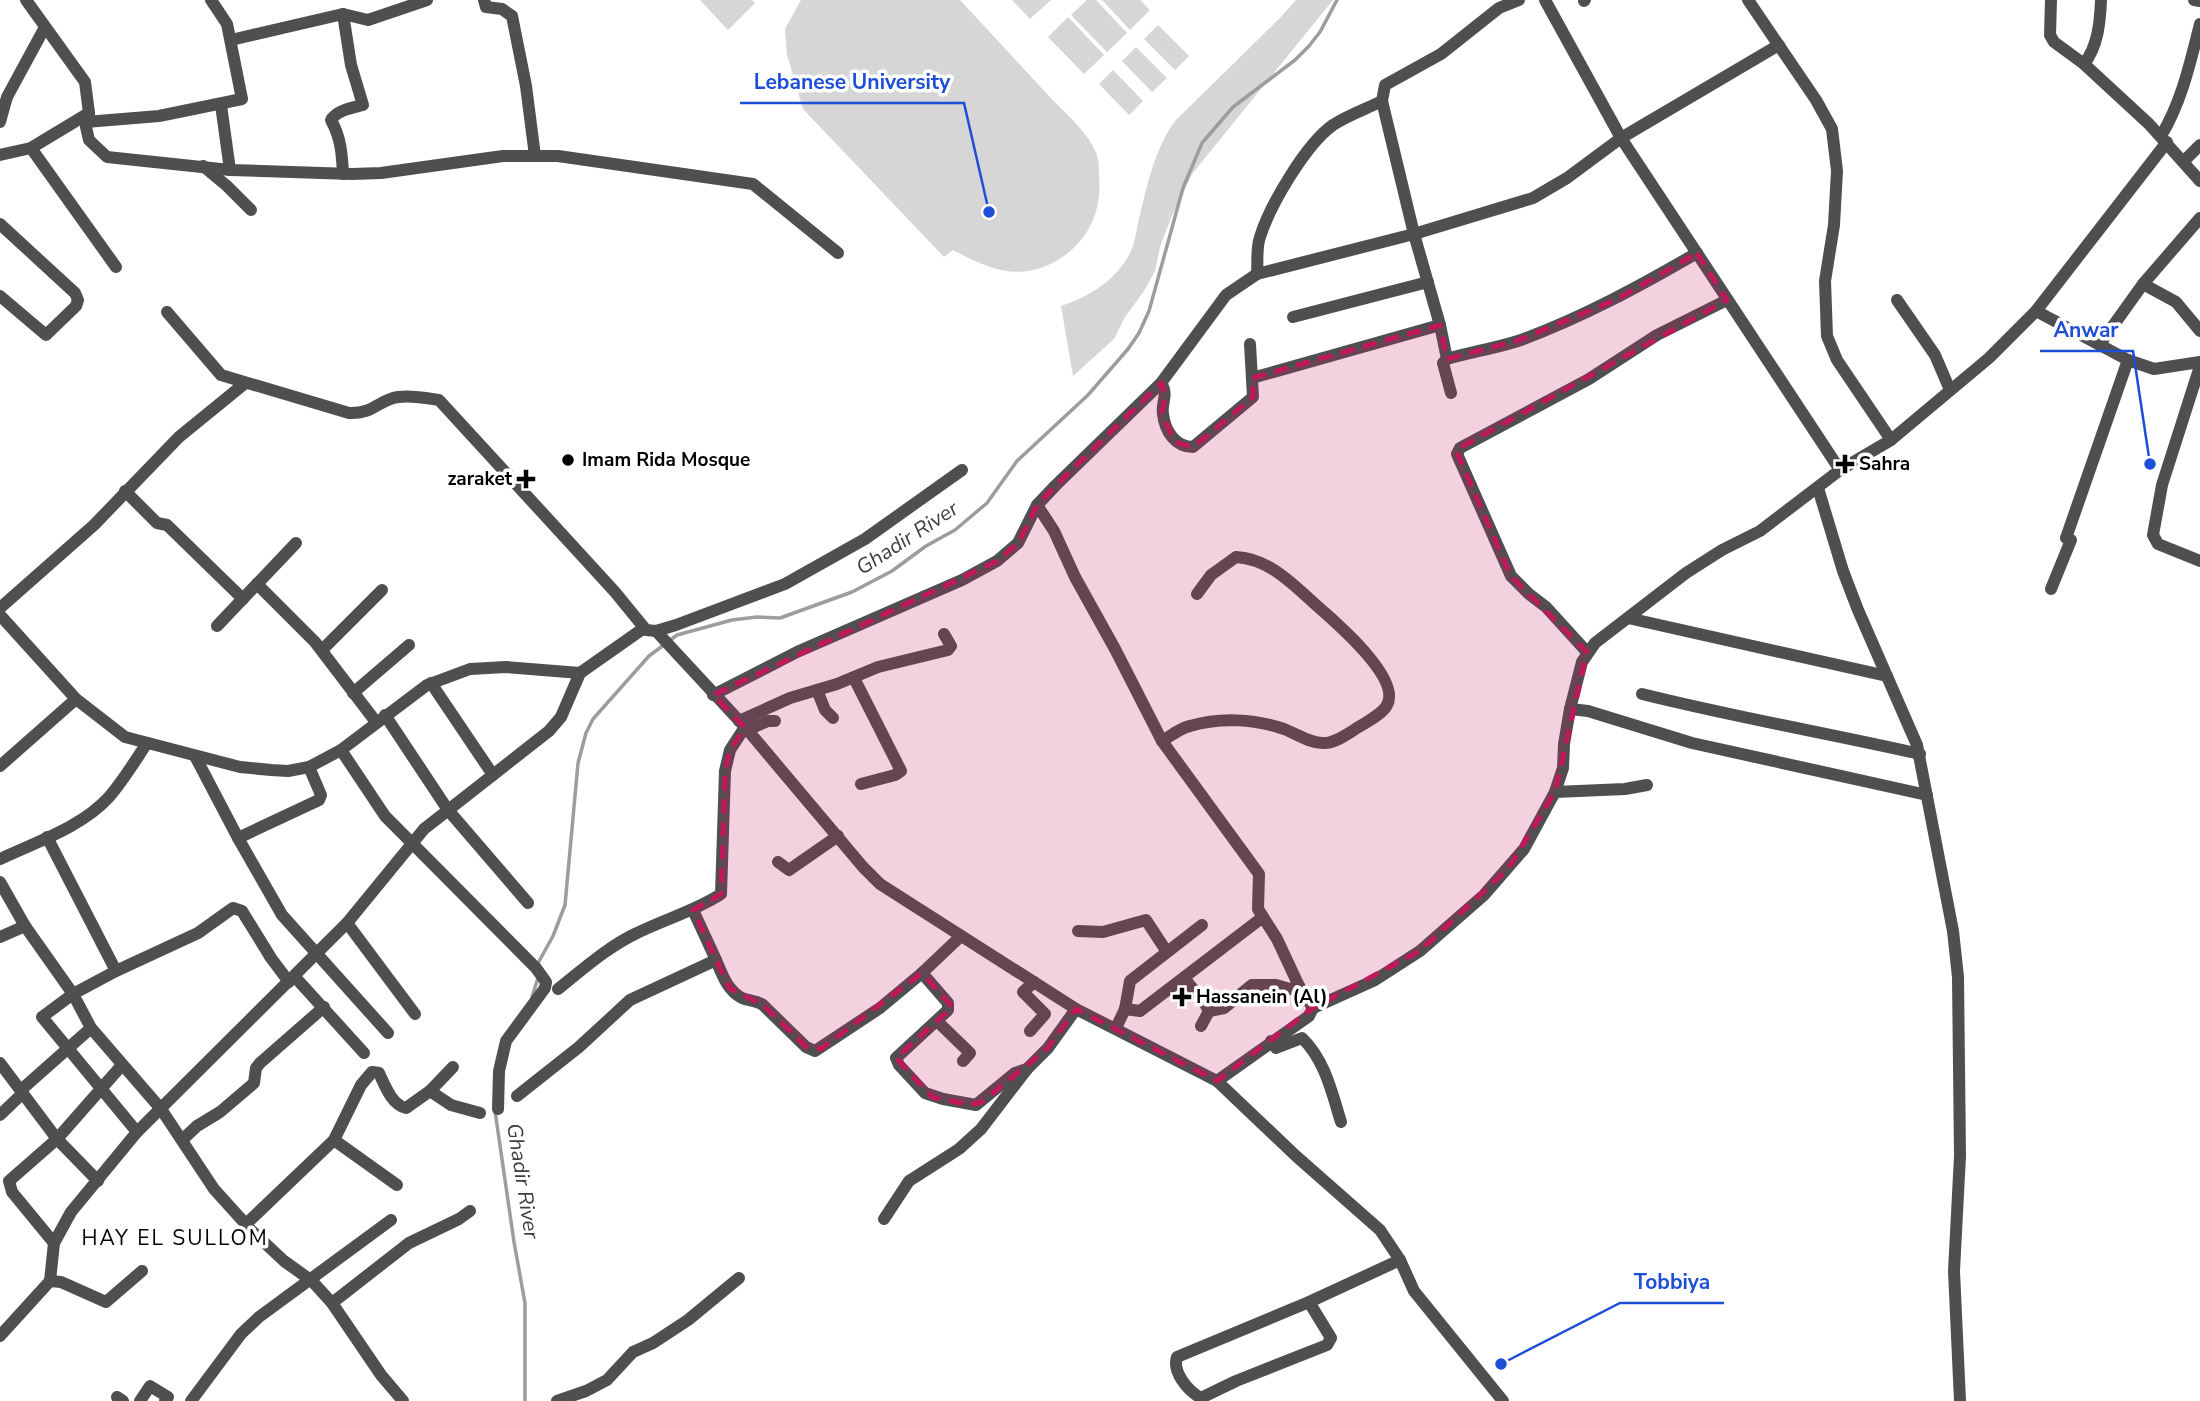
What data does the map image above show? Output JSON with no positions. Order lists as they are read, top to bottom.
{
  "districts": ["HAY EL SULLOM"],
  "water": ["Ghadir River"],
  "places": {
    "other": [
      "Lebanese University",
      "Imam Rida Mosque",
      "Anwar",
      "Tobbiya"
    ],
    "health": ["Sahra", "zaraket", "Hassanein (Al)"]
  }
}
